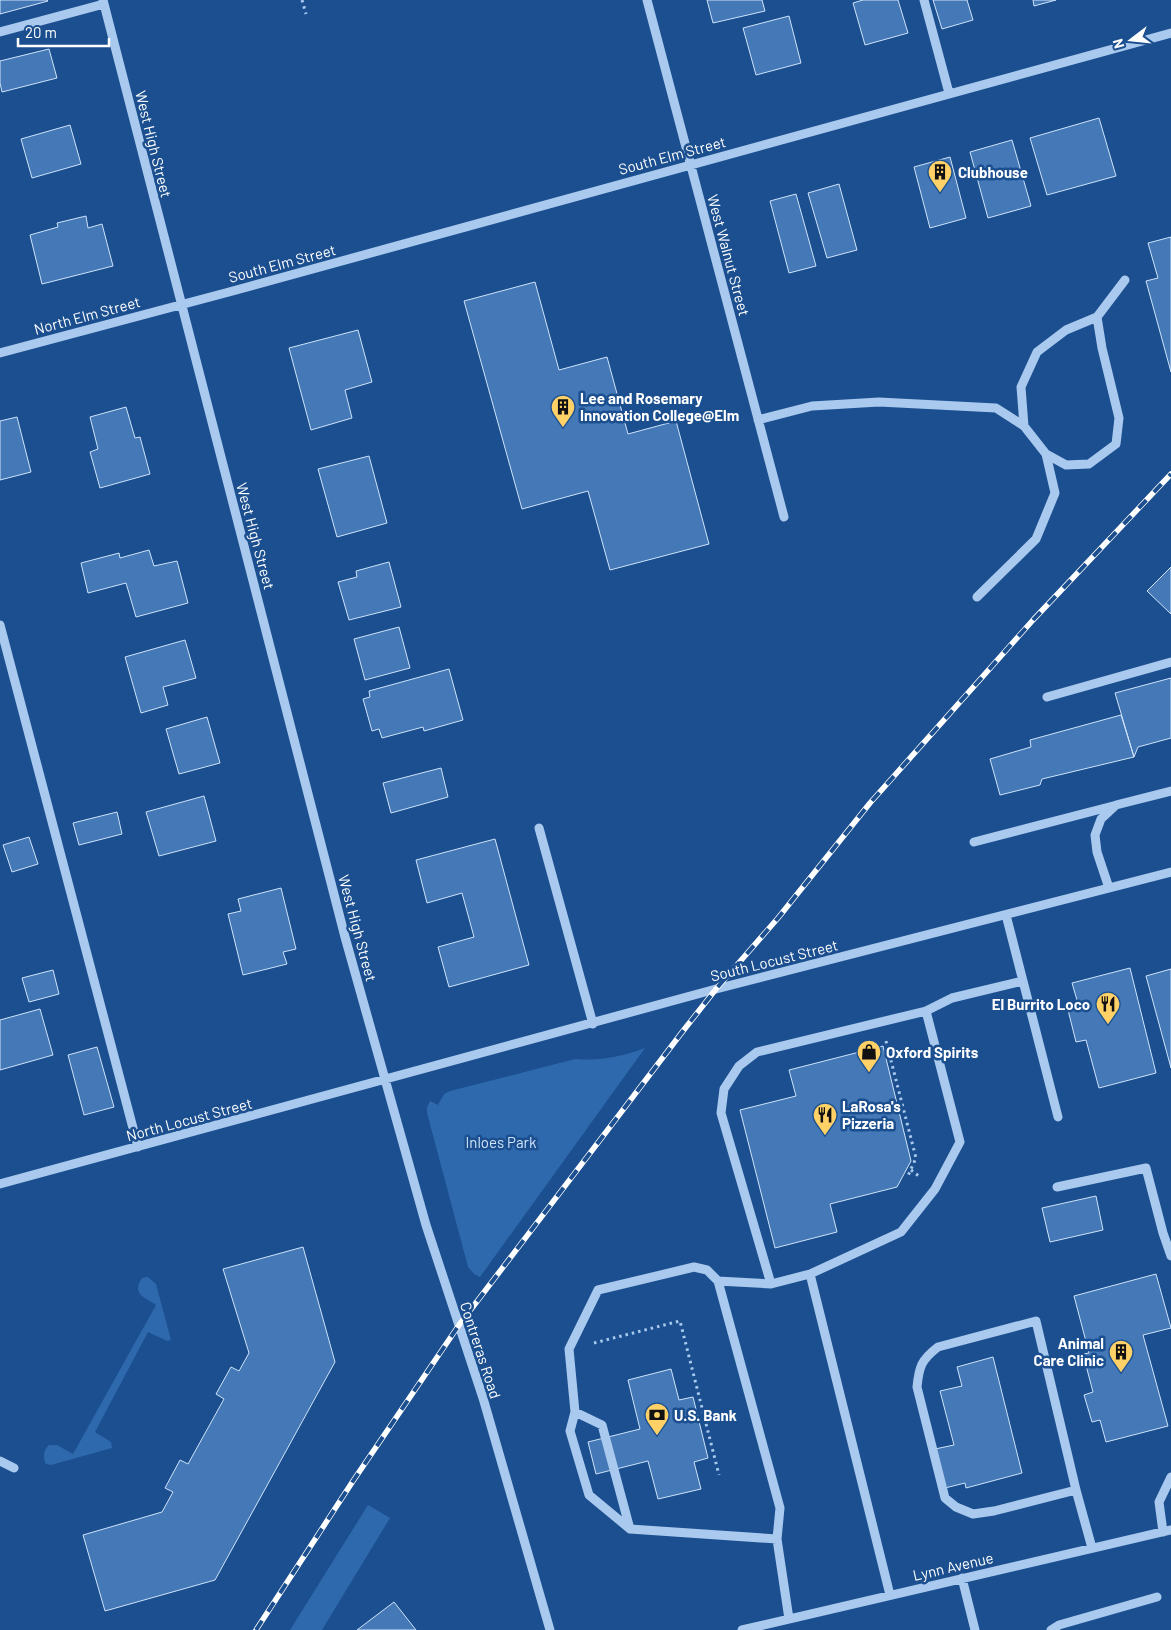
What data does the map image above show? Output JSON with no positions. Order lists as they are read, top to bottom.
{
  "streets": {
    "street": [
      "West High Street",
      "South Elm Street",
      "West Walnut Street",
      "North Elm Street",
      "South Locust Street",
      "North Locust Street",
      "Contreras Road",
      "Lynn Avenue"
    ]
  },
  "crossings": [
    ["West High Street", "South Elm Street"],
    ["West High Street", "North Elm Street"],
    ["West High Street", "South Locust Street"],
    ["West High Street", "North Locust Street"],
    ["West High Street", "Contreras Road"],
    ["South Elm Street", "West Walnut Street"],
    ["South Elm Street", "North Elm Street"],
    ["South Locust Street", "North Locust Street"],
    ["South Locust Street", "Contreras Road"],
    ["North Locust Street", "Contreras Road"]
  ],
  "parks": ["Inloes Park"],
  "places": {
    "building": ["Clubhouse", "Lee and Rosemary Innovation College@Elm", "Animal Care Clinic"],
    "restaurant": ["El Burrito Loco", "LaRosa's Pizzeria"],
    "shop": ["Oxford Spirits"],
    "bank": ["U.S. Bank"]
  },
  "scale_bar": "20 m",
  "north": "left"
}
